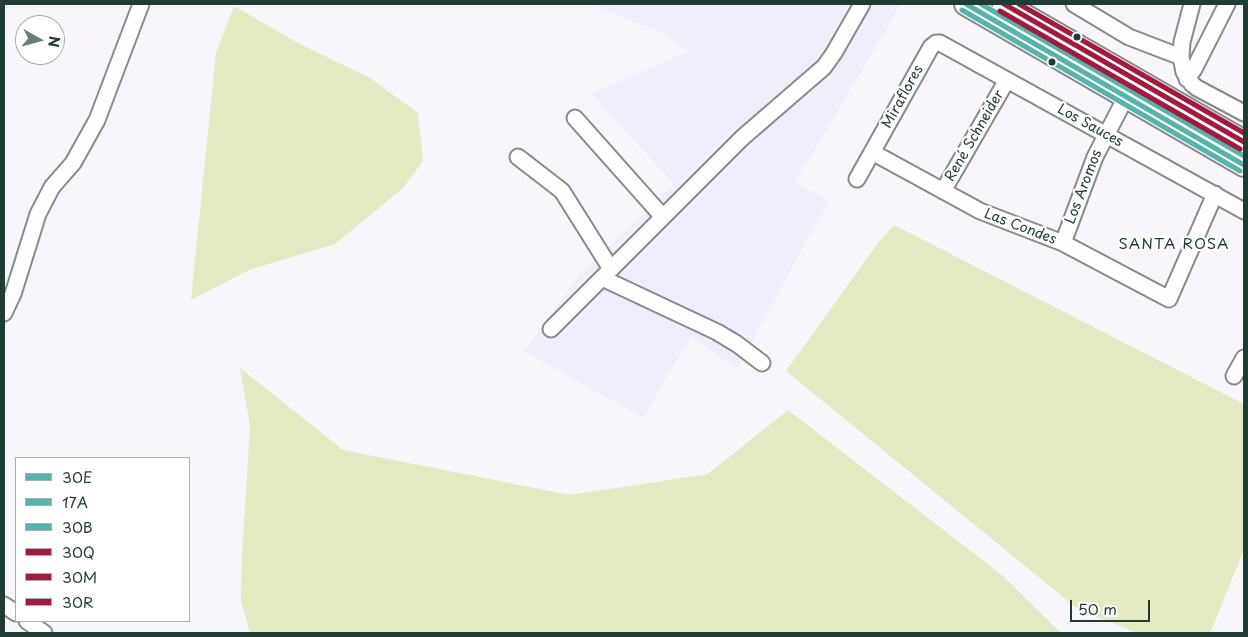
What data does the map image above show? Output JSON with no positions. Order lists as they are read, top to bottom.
{
  "streets": {
    "street": [
      "Miraflores",
      "Los Sauces",
      "René Schneider",
      "Los Aromos",
      "Las Condes"
    ]
  },
  "crossings": [
    ["Miraflores", "Los Sauces"],
    ["Miraflores", "Las Condes"],
    ["Los Sauces", "René Schneider"],
    ["Los Sauces", "Los Aromos"],
    ["Los Sauces", "Las Condes"],
    ["René Schneider", "Las Condes"],
    ["Los Aromos", "Las Condes"]
  ],
  "districts": ["SANTA ROSA"],
  "lines": [
    "transit line 30E",
    "transit line 30B",
    "transit line 30Q",
    "transit line 30R",
    "transit line 17A",
    "transit line 30M"
  ],
  "legend": [
    "30E",
    "17A",
    "30B",
    "30Q",
    "30M",
    "30R"
  ],
  "scale_bar": "50 m",
  "north": "right"
}
